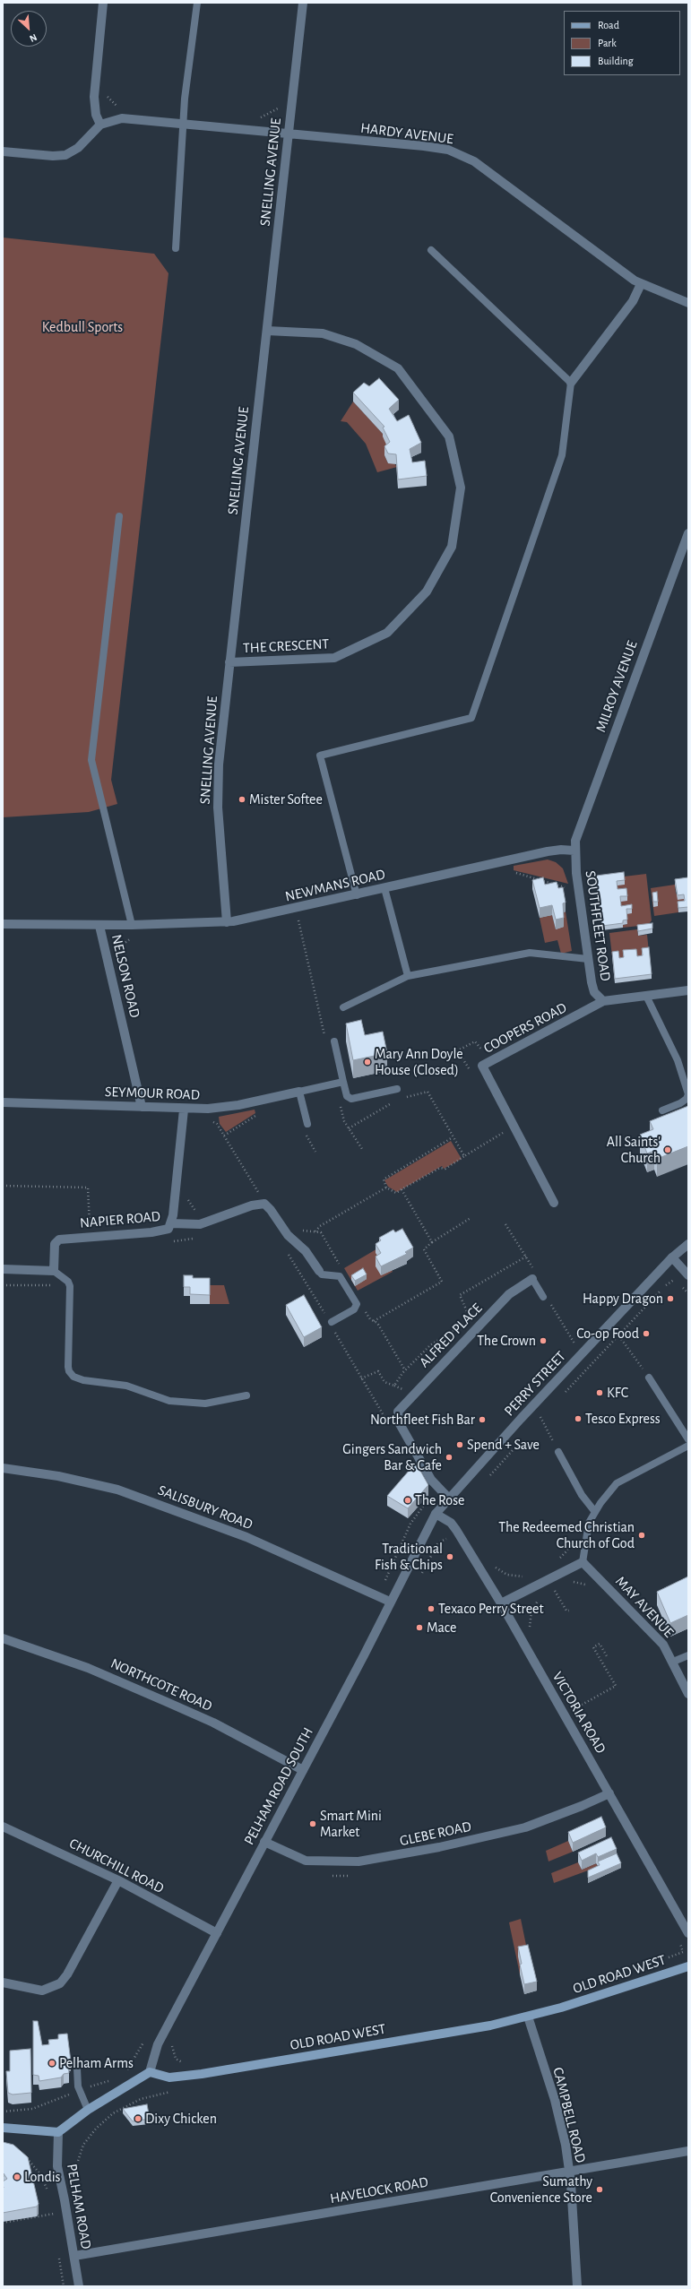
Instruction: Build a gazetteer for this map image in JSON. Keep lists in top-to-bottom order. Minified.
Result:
{"streets":{"main road":["OLD ROAD WEST"],"street":["HARDY AVENUE","SNELLING AVENUE","THE CRESCENT","MILROY AVENUE","NEWMANS ROAD","SOUTHFLEET ROAD","NELSON ROAD","COOPERS ROAD","SEYMOUR ROAD","NAPIER ROAD","ALFRED PLACE","PERRY STREET","SALISBURY ROAD","MAY AVENUE","NORTHCOTE ROAD","VICTORIA ROAD","PELHAM ROAD SOUTH","GLEBE ROAD","CHURCHILL ROAD","CAMPBELL ROAD","HAVELOCK ROAD","PELHAM ROAD"]},"crossings":[["HARDY AVENUE","SNELLING AVENUE"],["SNELLING AVENUE","THE CRESCENT"],["SNELLING AVENUE","NEWMANS ROAD"],["MILROY AVENUE","NEWMANS ROAD"],["MILROY AVENUE","SOUTHFLEET ROAD"],["NEWMANS ROAD","SOUTHFLEET ROAD"],["NEWMANS ROAD","NELSON ROAD"],["SOUTHFLEET ROAD","COOPERS ROAD"],["NELSON ROAD","SEYMOUR ROAD"],["SEYMOUR ROAD","NAPIER ROAD"],["ALFRED PLACE","PERRY STREET"],["PERRY STREET","VICTORIA ROAD"],["PERRY STREET","PELHAM ROAD SOUTH"],["SALISBURY ROAD","PELHAM ROAD SOUTH"],["NORTHCOTE ROAD","PELHAM ROAD SOUTH"],["VICTORIA ROAD","PELHAM ROAD SOUTH"],["VICTORIA ROAD","GLEBE ROAD"],["PELHAM ROAD SOUTH","GLEBE ROAD"],["PELHAM ROAD SOUTH","CHURCHILL ROAD"],["PELHAM ROAD SOUTH","OLD ROAD WEST"],["OLD ROAD WEST","CAMPBELL ROAD"],["CAMPBELL ROAD","HAVELOCK ROAD"],["HAVELOCK ROAD","PELHAM ROAD"]],"parks":["Kedbull Sports"],"places":["Mister Softee","Mary Ann Doyle House (Closed)","All Saints' Church","Happy Dragon","Co-op Food","The Crown","KFC","Tesco Express","Northfleet Fish Bar","Spend + Save","Gingers Sandwich Bar & Cafe","The Rose","The Redeemed Christian Church of God","Traditional Fish & Chips","Texaco Perry Street","Mace","Smart Mini Market","Pelham Arms","Dixy Chicken","Londis","Sumathy Convenience Store"],"legend":["Road","Park","Building"],"north":"bottom right"}
